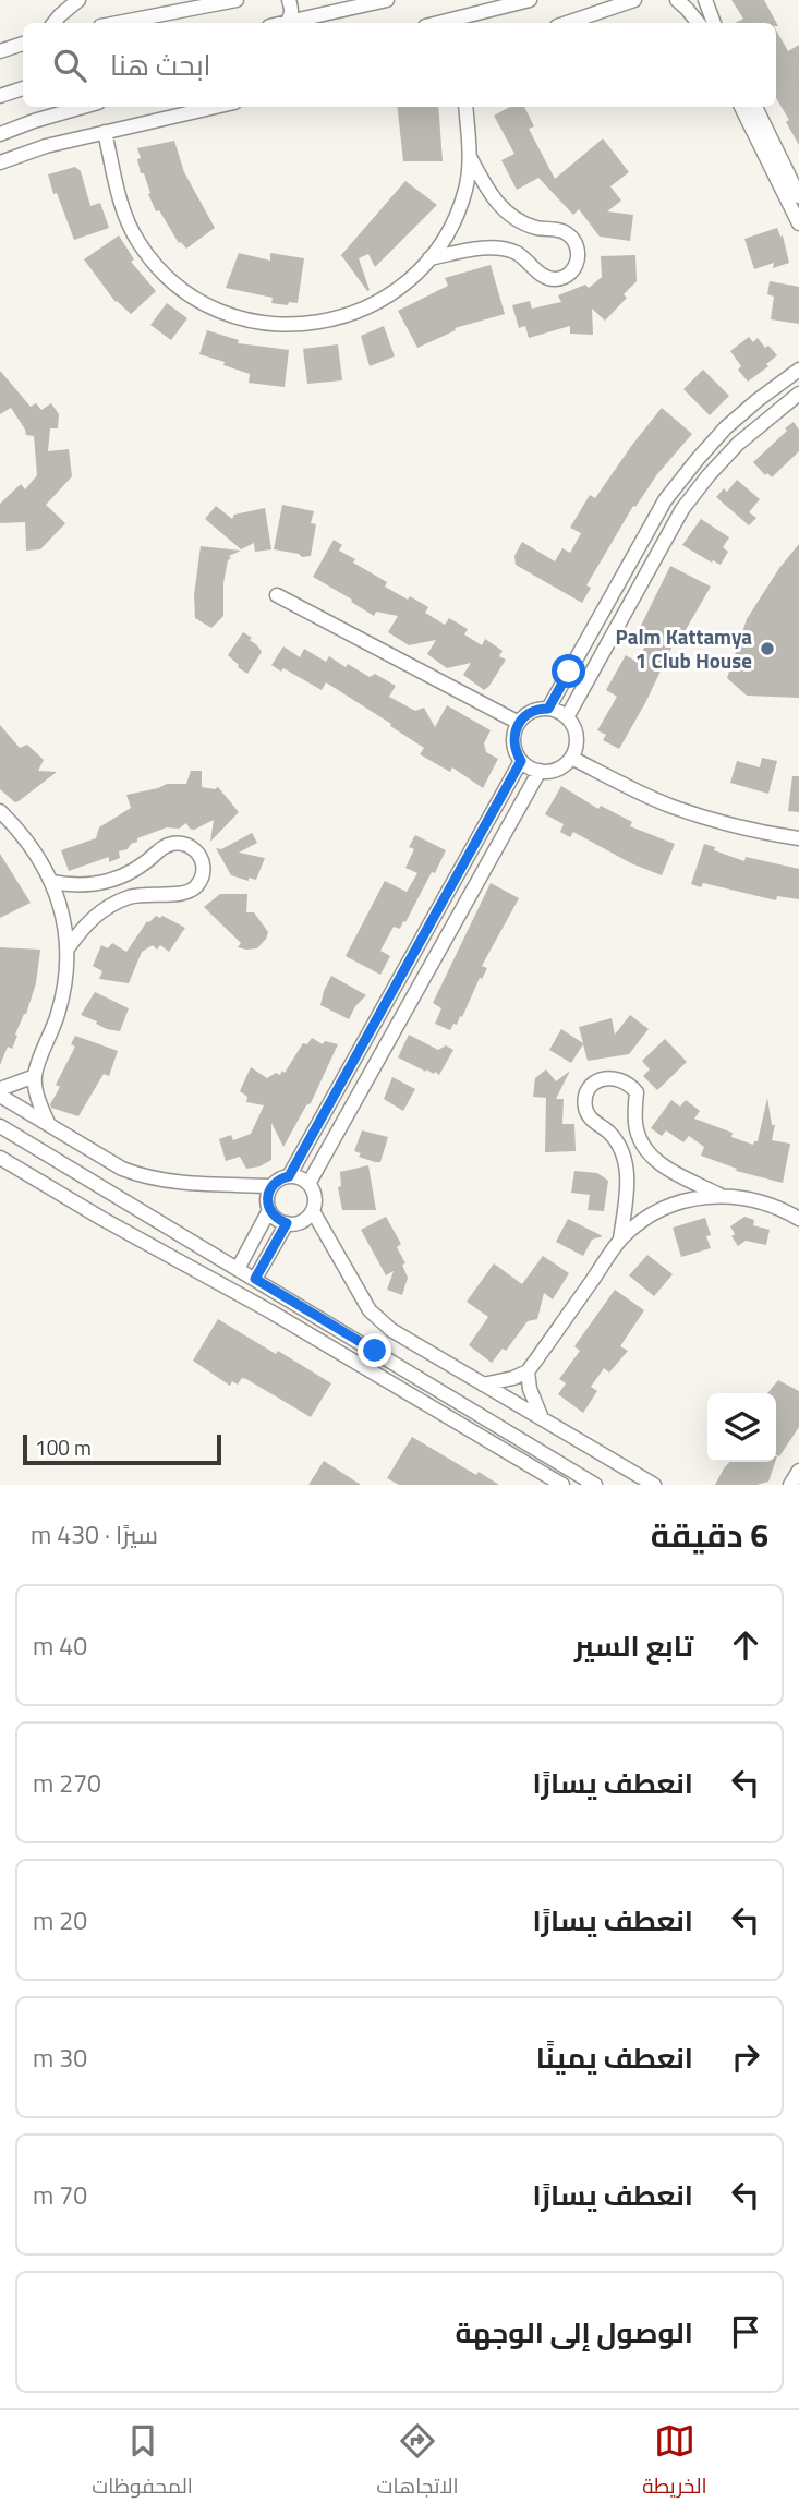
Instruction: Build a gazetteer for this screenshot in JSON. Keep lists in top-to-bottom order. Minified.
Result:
{"places":["Palm Kattamya 1 Club House"],"scale_bar":"100 m","page":{"search":"ابحث هنا","scale":"100 m","heading":["6 دقيقة","سيرًا · 430 m"],"list":[["تابع السير","40 m"],["انعطف يسارًا","270 m"],["انعطف يسارًا","20 m"],["انعطف يمينًا","30 m"],["انعطف يسارًا","70 m"],"الوصول إلى الوجهة"],"nav":["الخريطة","الاتجاهات","المحفوظات"]}}
